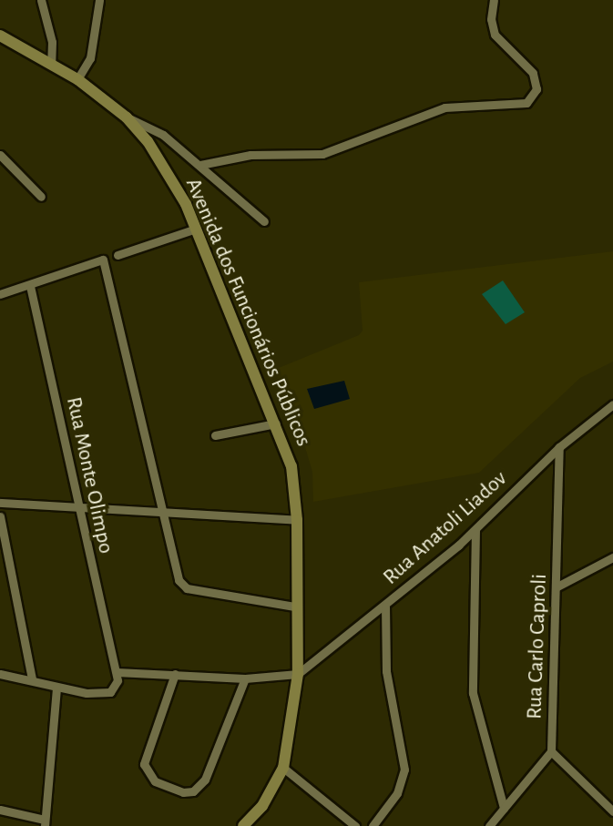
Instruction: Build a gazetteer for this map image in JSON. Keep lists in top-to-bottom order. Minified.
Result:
{"streets":{"street":["Avenida dos Funcionários Públicos","Rua Monte Olimpo","Rua Anatoli Liadov","Rua Carlo Caproli"]},"crossings":[["Avenida dos Funcionários Públicos","Rua Anatoli Liadov"],["Rua Anatoli Liadov","Rua Carlo Caproli"]]}
